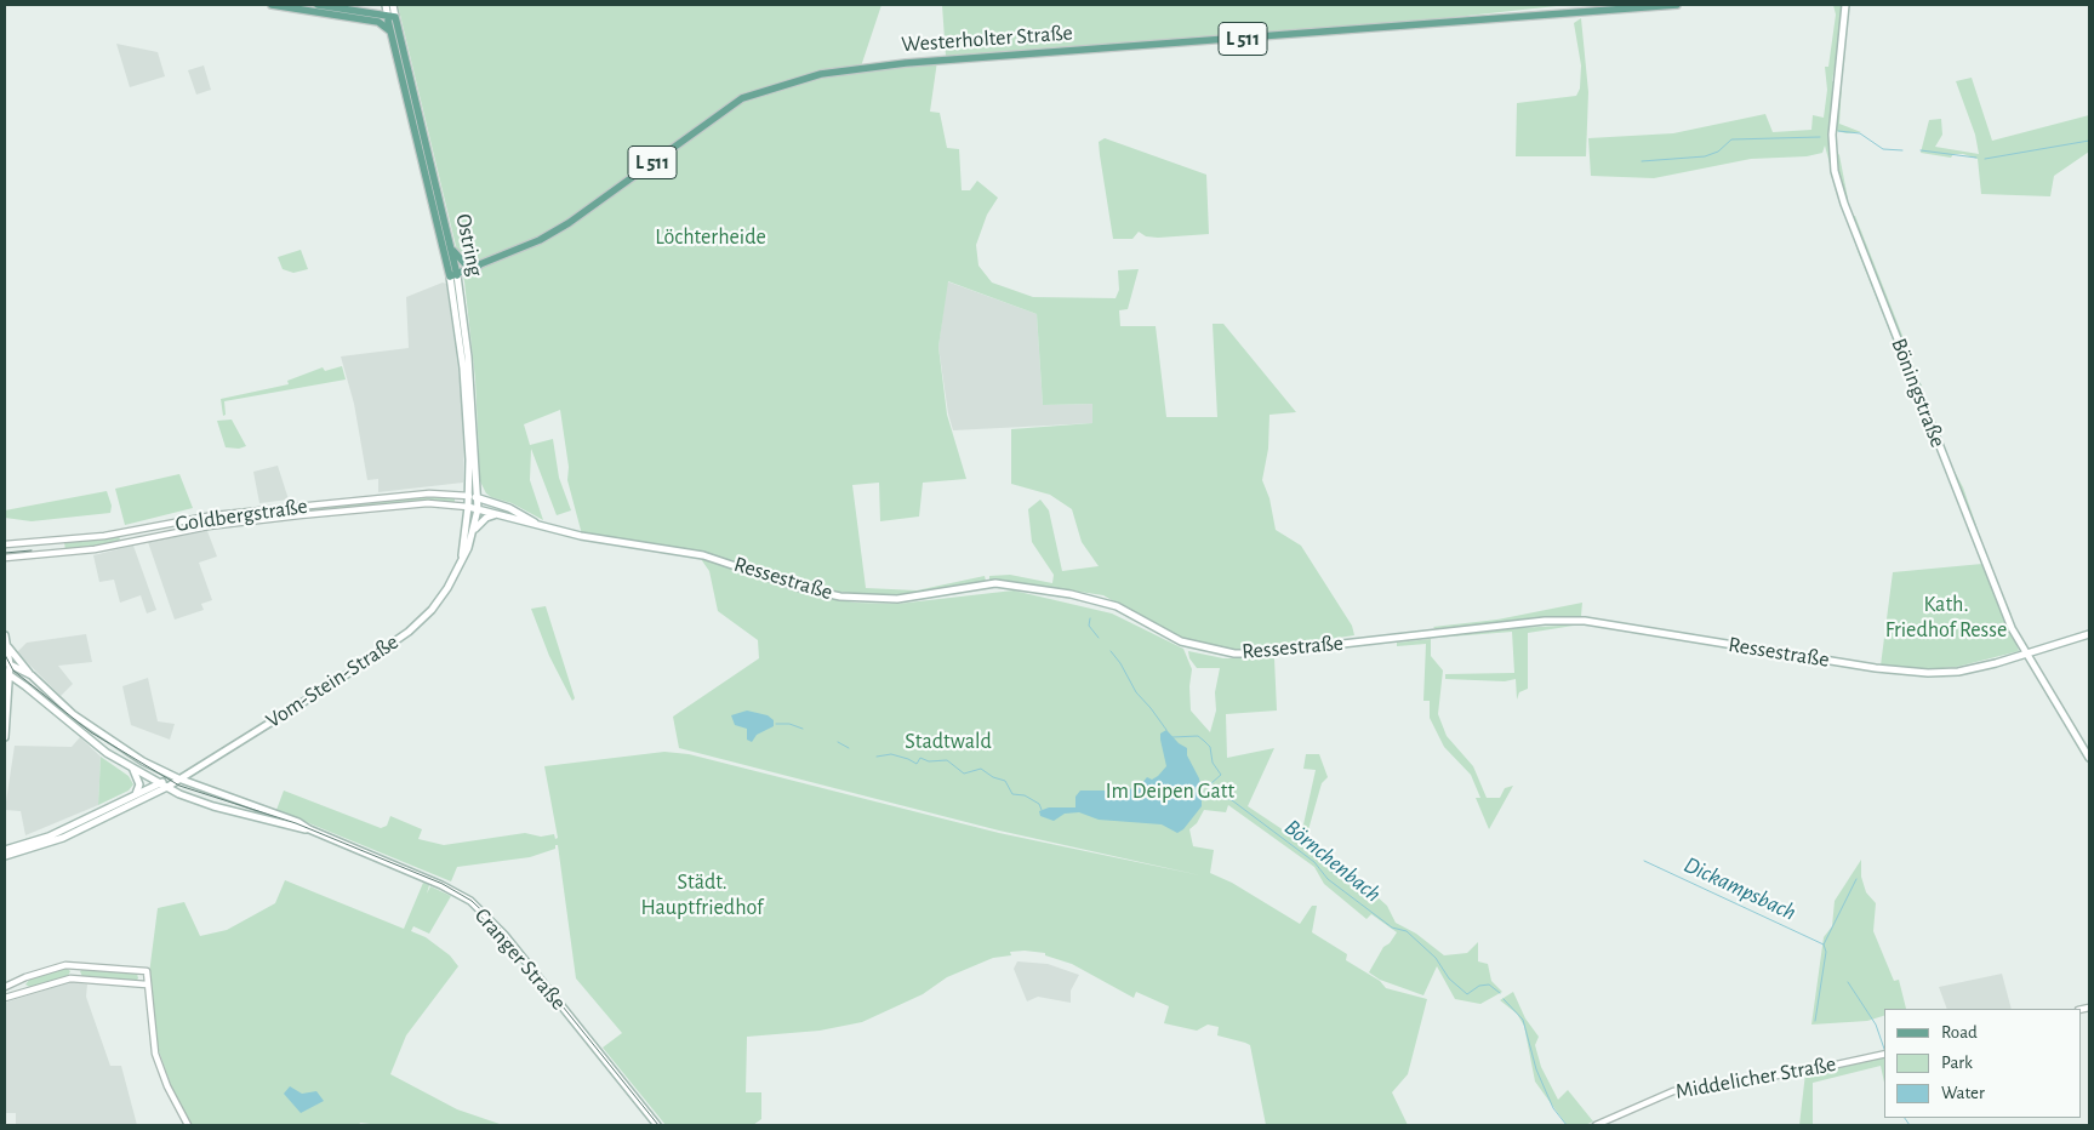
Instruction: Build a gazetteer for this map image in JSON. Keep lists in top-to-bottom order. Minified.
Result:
{"streets":{"main road":["Westerholter Straße","L 511","Ostring","Böningstraße","Goldbergstraße","Ressestraße","Vom-Stein-Straße","Cranger Straße"],"street":["Middelicher Straße"]},"crossings":[["Westerholter Straße","Ostring"],["Ostring","Goldbergstraße"],["Ostring","Ressestraße"],["Ostring","Vom-Stein-Straße"],["Böningstraße","Ressestraße"],["Goldbergstraße","Ressestraße"],["Goldbergstraße","Vom-Stein-Straße"],["Ressestraße","Vom-Stein-Straße"],["Vom-Stein-Straße","Cranger Straße"]],"water":["Börnchenbach","Dickampsbach"],"parks":["Löchterheide","Kath. Friedhof Resse","Stadtwald","Im Deipen Gatt","Städt. Hauptfriedhof"],"legend":["Road","Park","Water"]}
